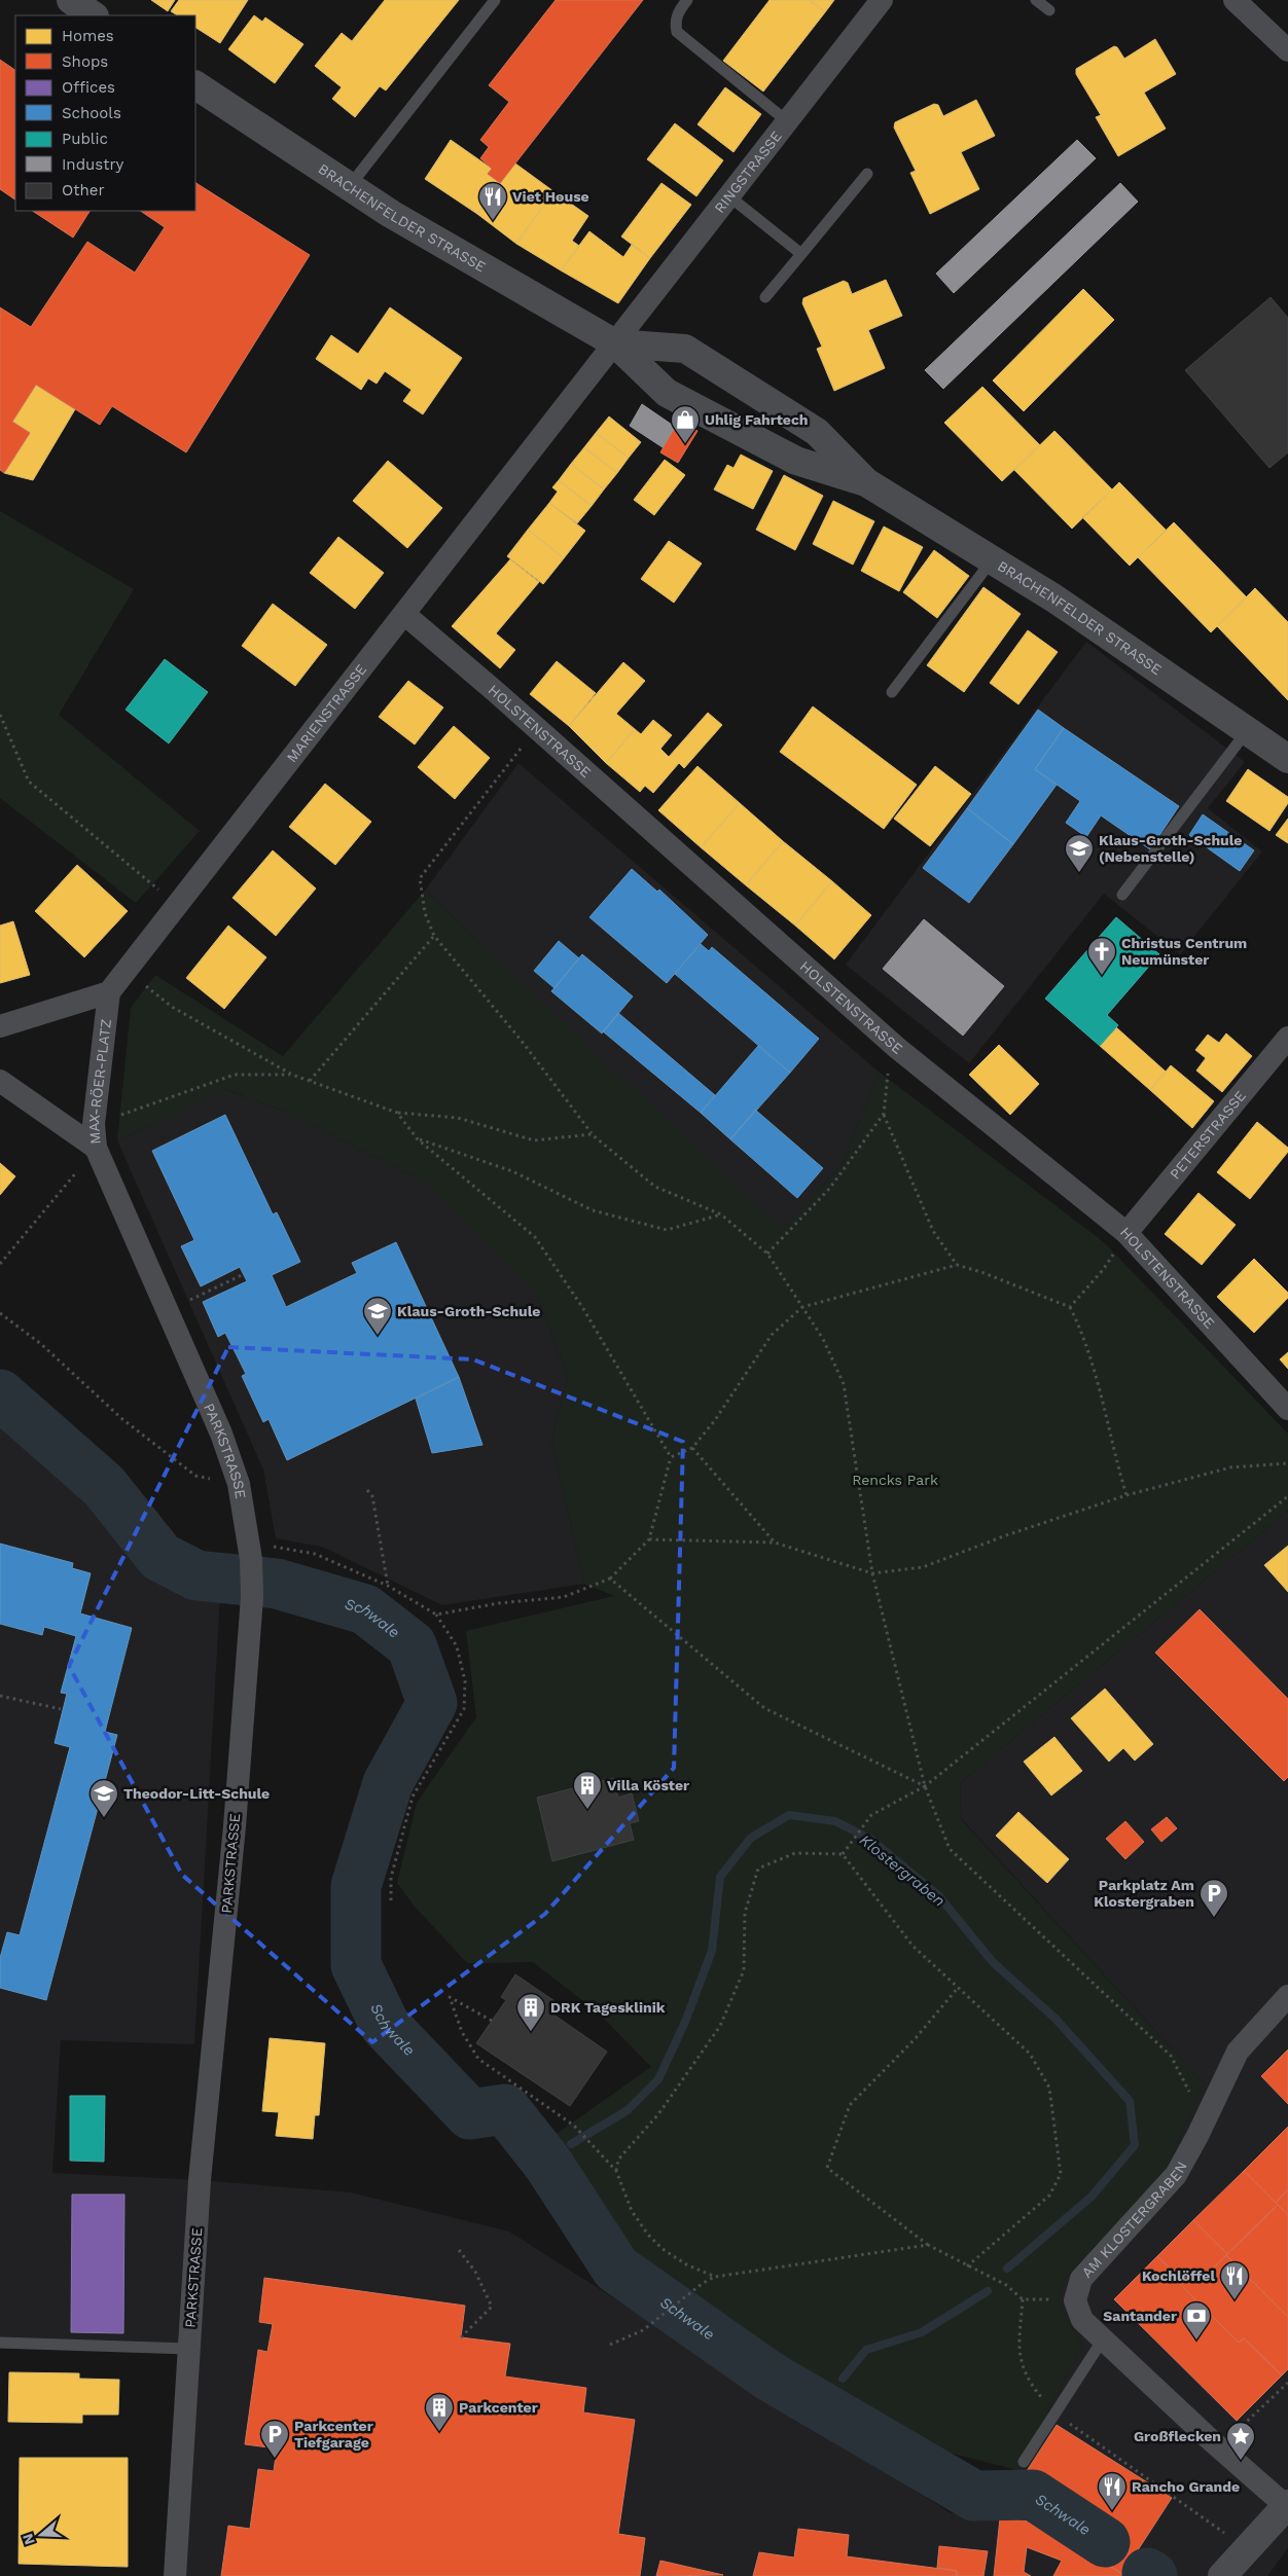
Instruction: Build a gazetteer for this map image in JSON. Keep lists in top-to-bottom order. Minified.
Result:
{"streets":{"street":["RINGSTRASSE","BRACHENFELDER STRASSE","MARIENSTRASSE","HOLSTENSTRASSE","MAX-RÖER-PLATZ","PETERSTRASSE","PARKSTRASSE","AM KLOSTERGRABEN"]},"crossings":[["RINGSTRASSE","BRACHENFELDER STRASSE"],["RINGSTRASSE","MARIENSTRASSE"],["BRACHENFELDER STRASSE","MARIENSTRASSE"],["MARIENSTRASSE","HOLSTENSTRASSE"],["MARIENSTRASSE","MAX-RÖER-PLATZ"],["HOLSTENSTRASSE","PETERSTRASSE"],["MAX-RÖER-PLATZ","PARKSTRASSE"]],"water":["Schwale","Klostergraben"],"parks":["Rencks Park"],"places":{"restaurant":["Viet House","Kochlöffel","Rancho Grande"],"shop":["Uhlig Fahrtech"],"school or university":["Klaus-Groth-Schule (Nebenstelle)","Klaus-Groth-Schule","Theodor-Litt-Schule"],"church":["Christus Centrum Neumünster"],"building":["Villa Köster","DRK Tagesklinik","Parkcenter"],"parking":["Parkplatz Am Klostergraben","Parkcenter Tiefgarage"],"bank":["Santander"],"place":["Großflecken"]},"legend":["Homes","Shops","Offices","Schools","Public","Industry","Other"],"north":"left"}
